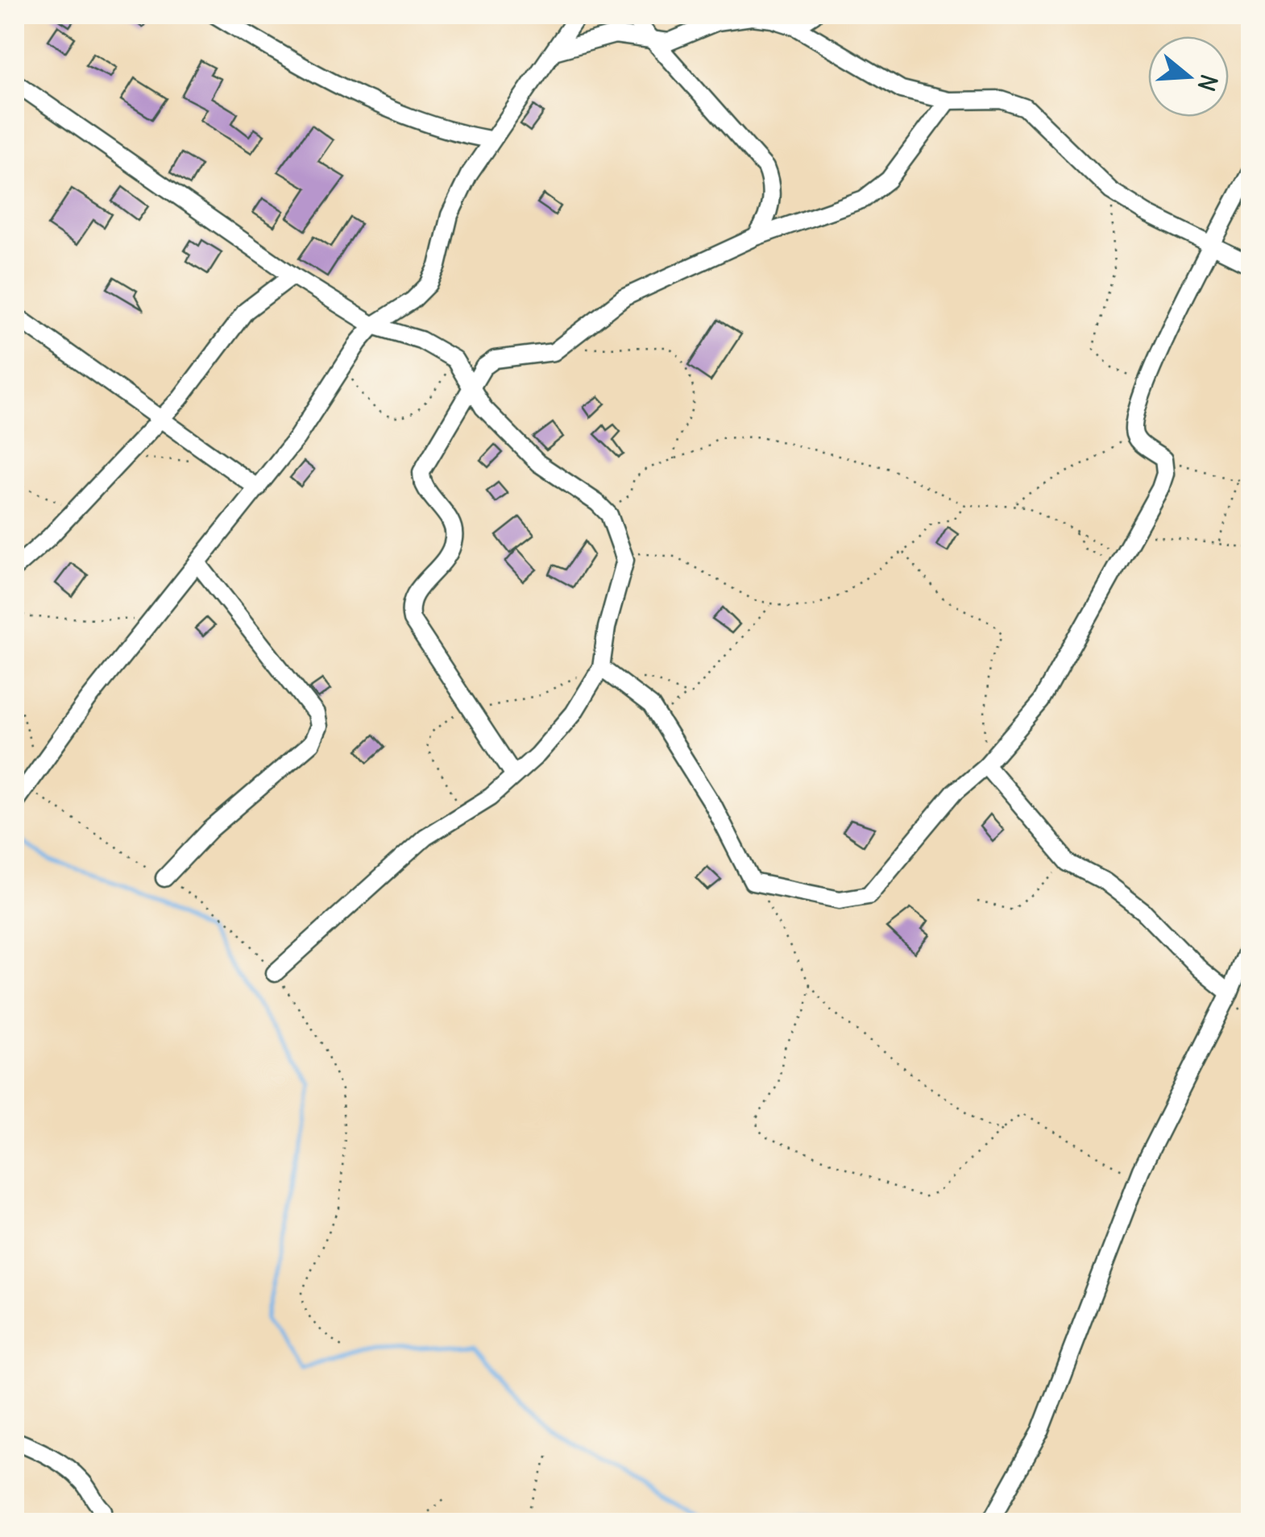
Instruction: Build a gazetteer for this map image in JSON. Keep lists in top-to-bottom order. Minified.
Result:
{"north":"right"}
